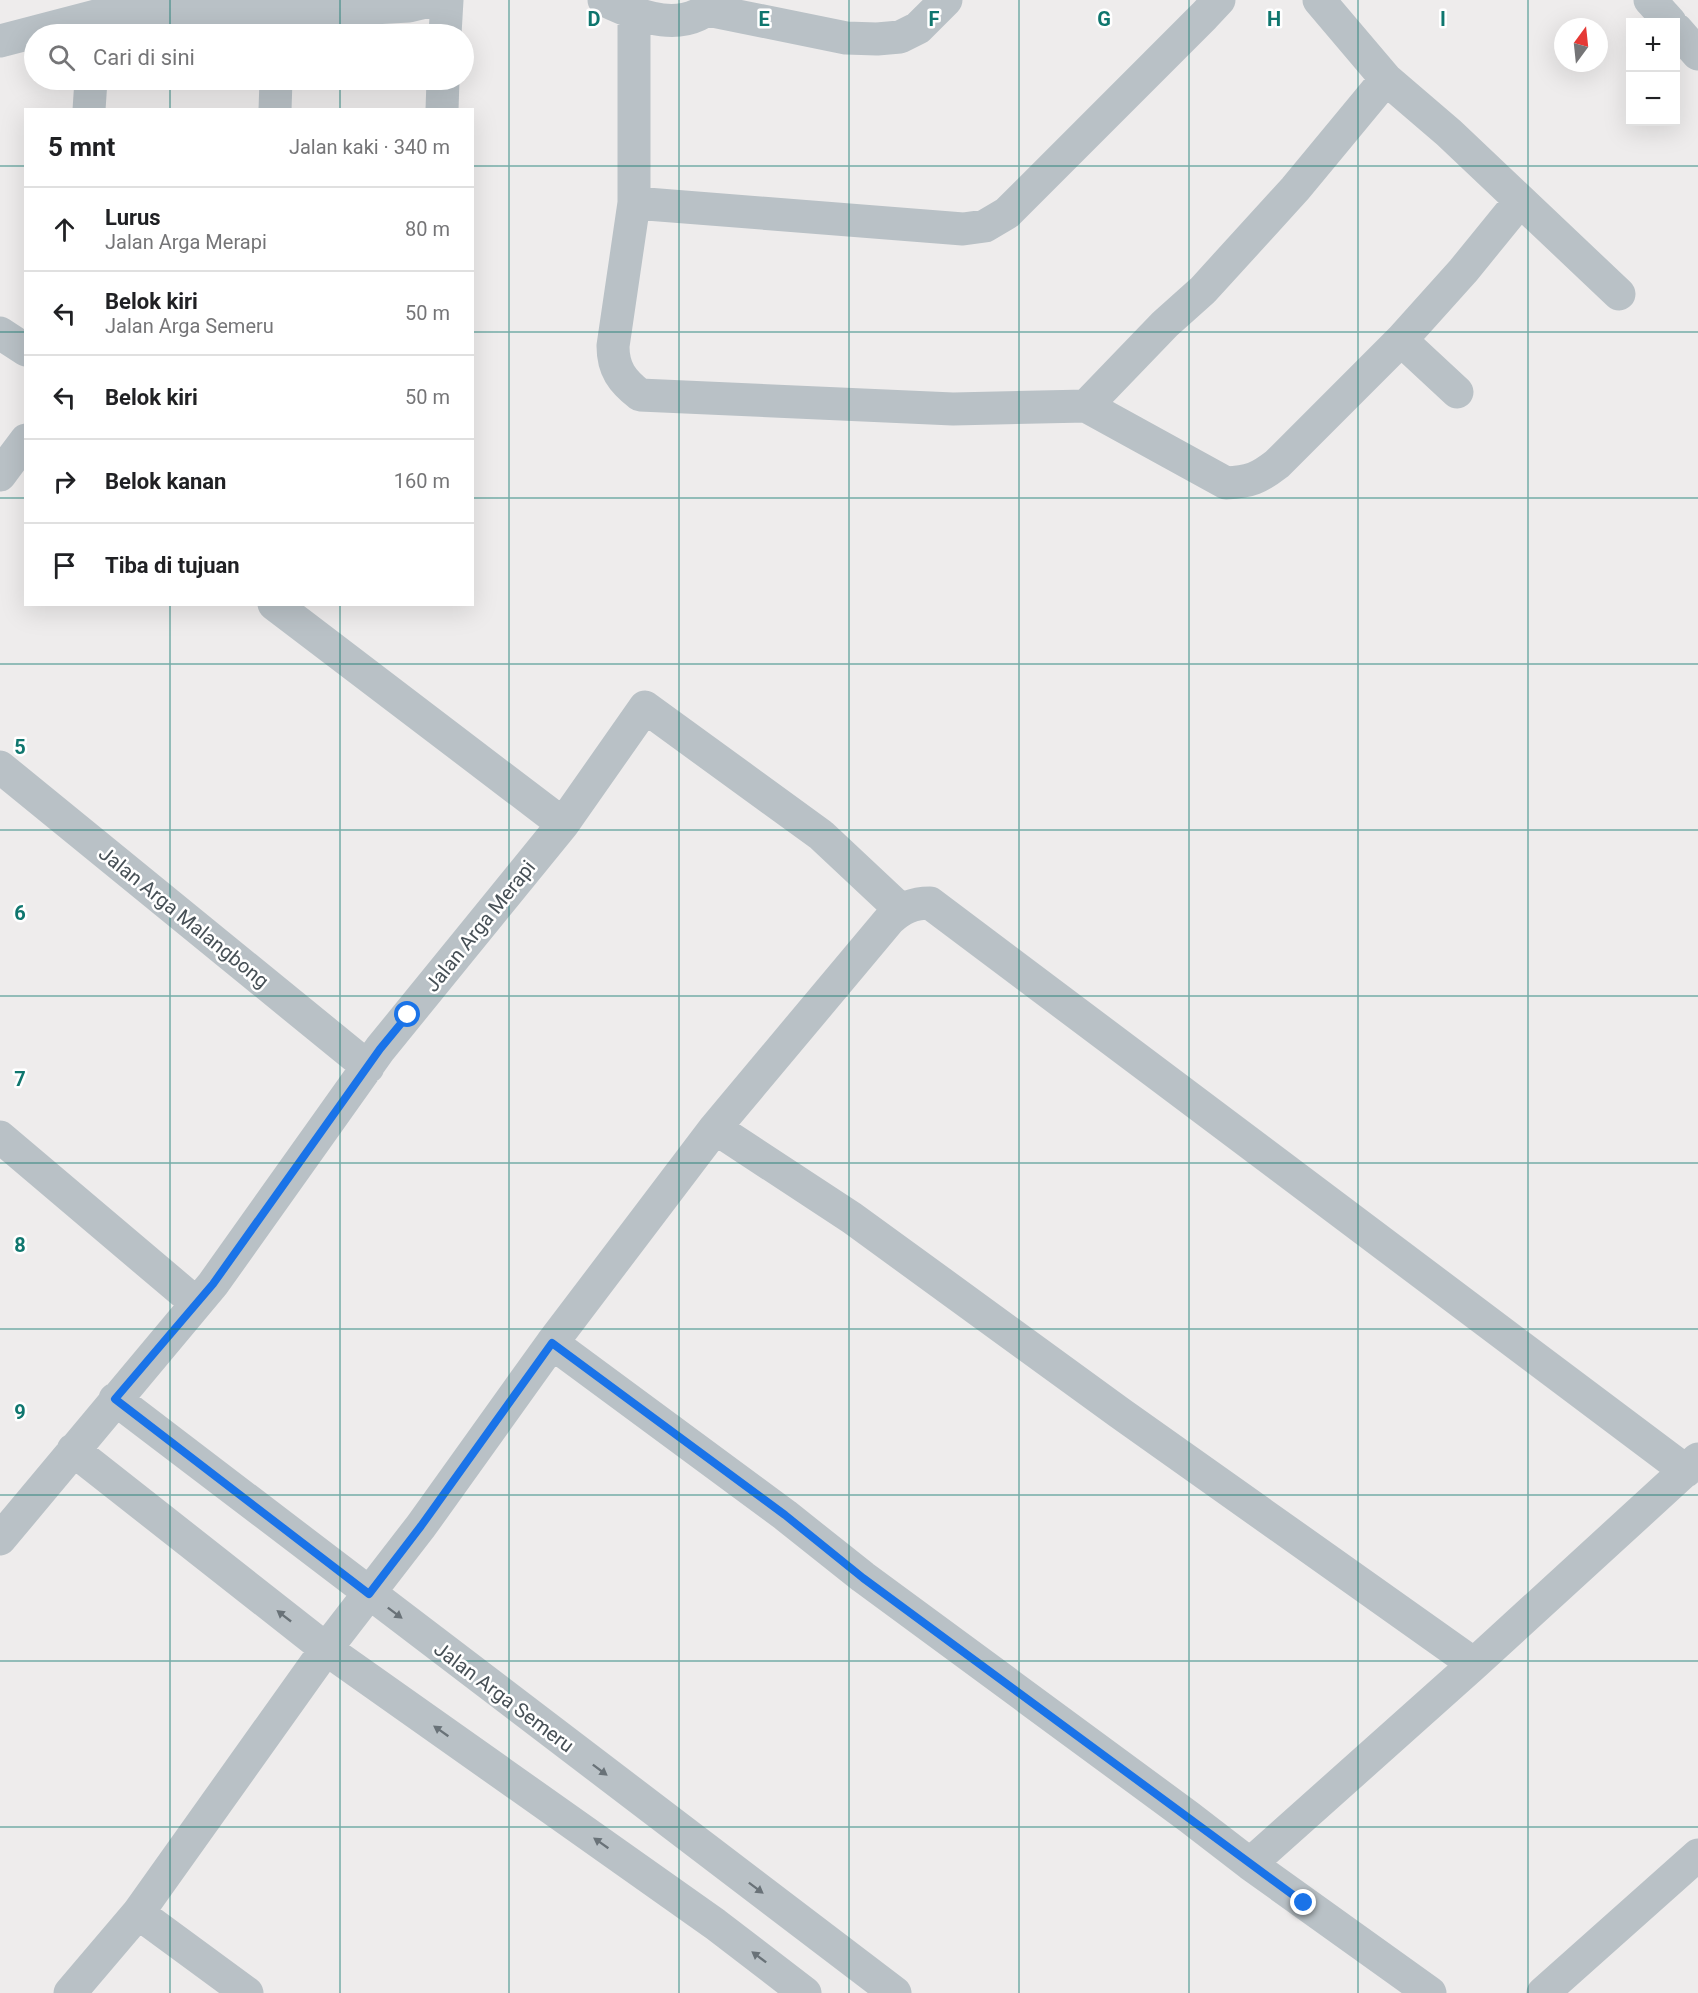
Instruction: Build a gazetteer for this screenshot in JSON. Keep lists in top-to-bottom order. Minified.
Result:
{"streets":{"street":["Jalan Arga Malangbong","Jalan Arga Merapi","Jalan Arga Semeru"]},"crossings":[["Jalan Arga Malangbong","Jalan Arga Merapi"],["Jalan Arga Merapi","Jalan Arga Semeru"]],"north":"top","page":{"map_buttons":["+","−"],"search":"Cari di sini","heading":["5 mnt","Jalan kaki · 340 m"],"list":[["Lurus","Jalan Arga Merapi","80 m"],["Belok kiri","Jalan Arga Semeru","50 m"],["Belok kiri","50 m"],["Belok kanan","160 m"],"Tiba di tujuan"]},"grid":{"columns":["D","E","F","G","H","I"],"rows":["5","6","7","8","9"]}}
